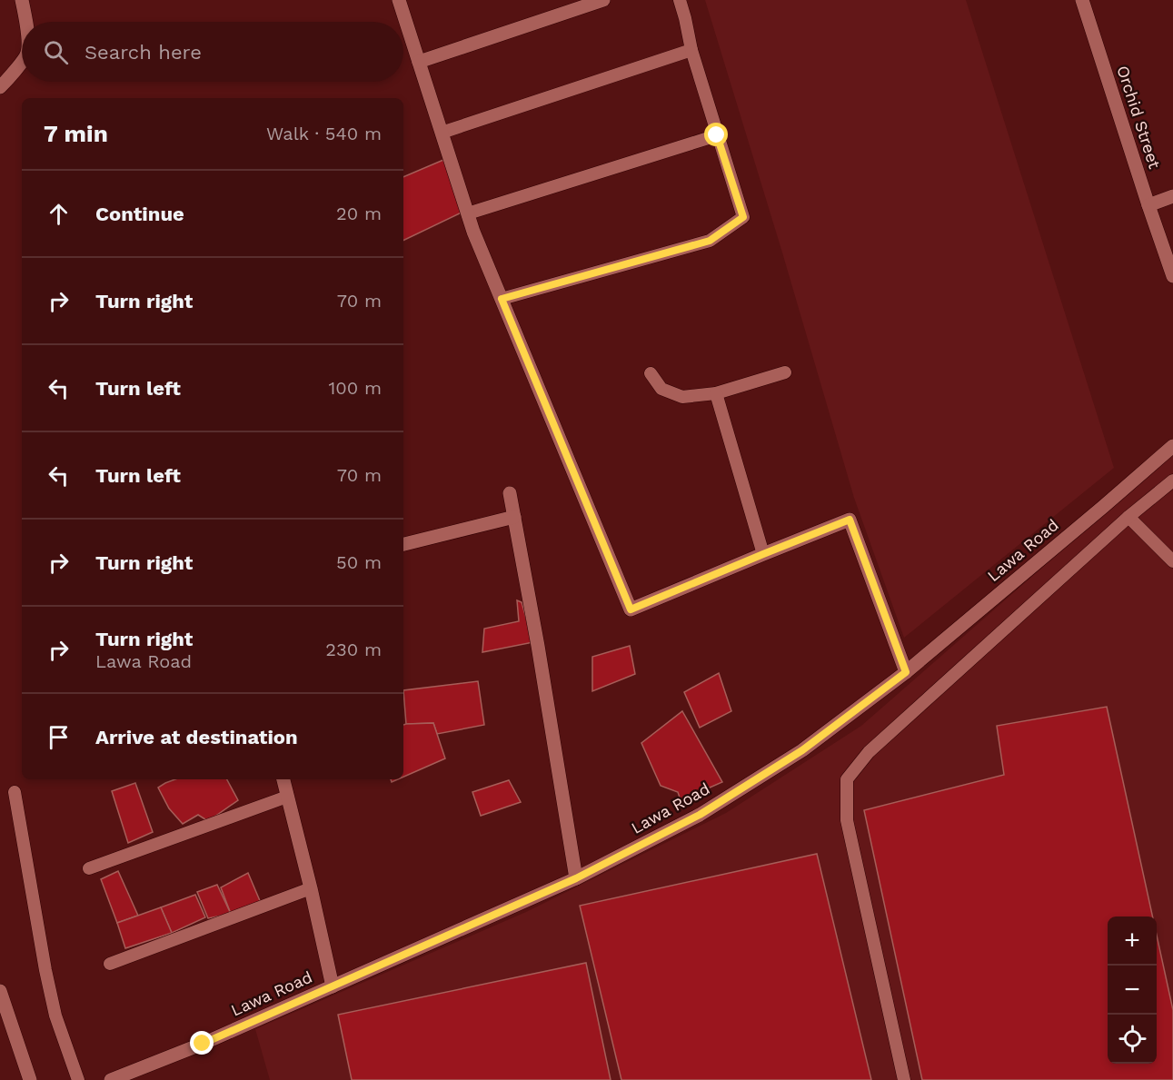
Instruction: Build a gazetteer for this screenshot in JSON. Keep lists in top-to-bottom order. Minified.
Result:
{"streets":{"street":["Orchid Street","Lawa Road"]},"page":{"search":"Search here","heading":["7 min","Walk · 540 m"],"list":[["Continue","20 m"],["Turn right","70 m"],["Turn left","100 m"],["Turn left","70 m"],["Turn right","50 m"],["Turn right","Lawa Road","230 m"],"Arrive at destination"],"map_buttons":["+","−"]}}
